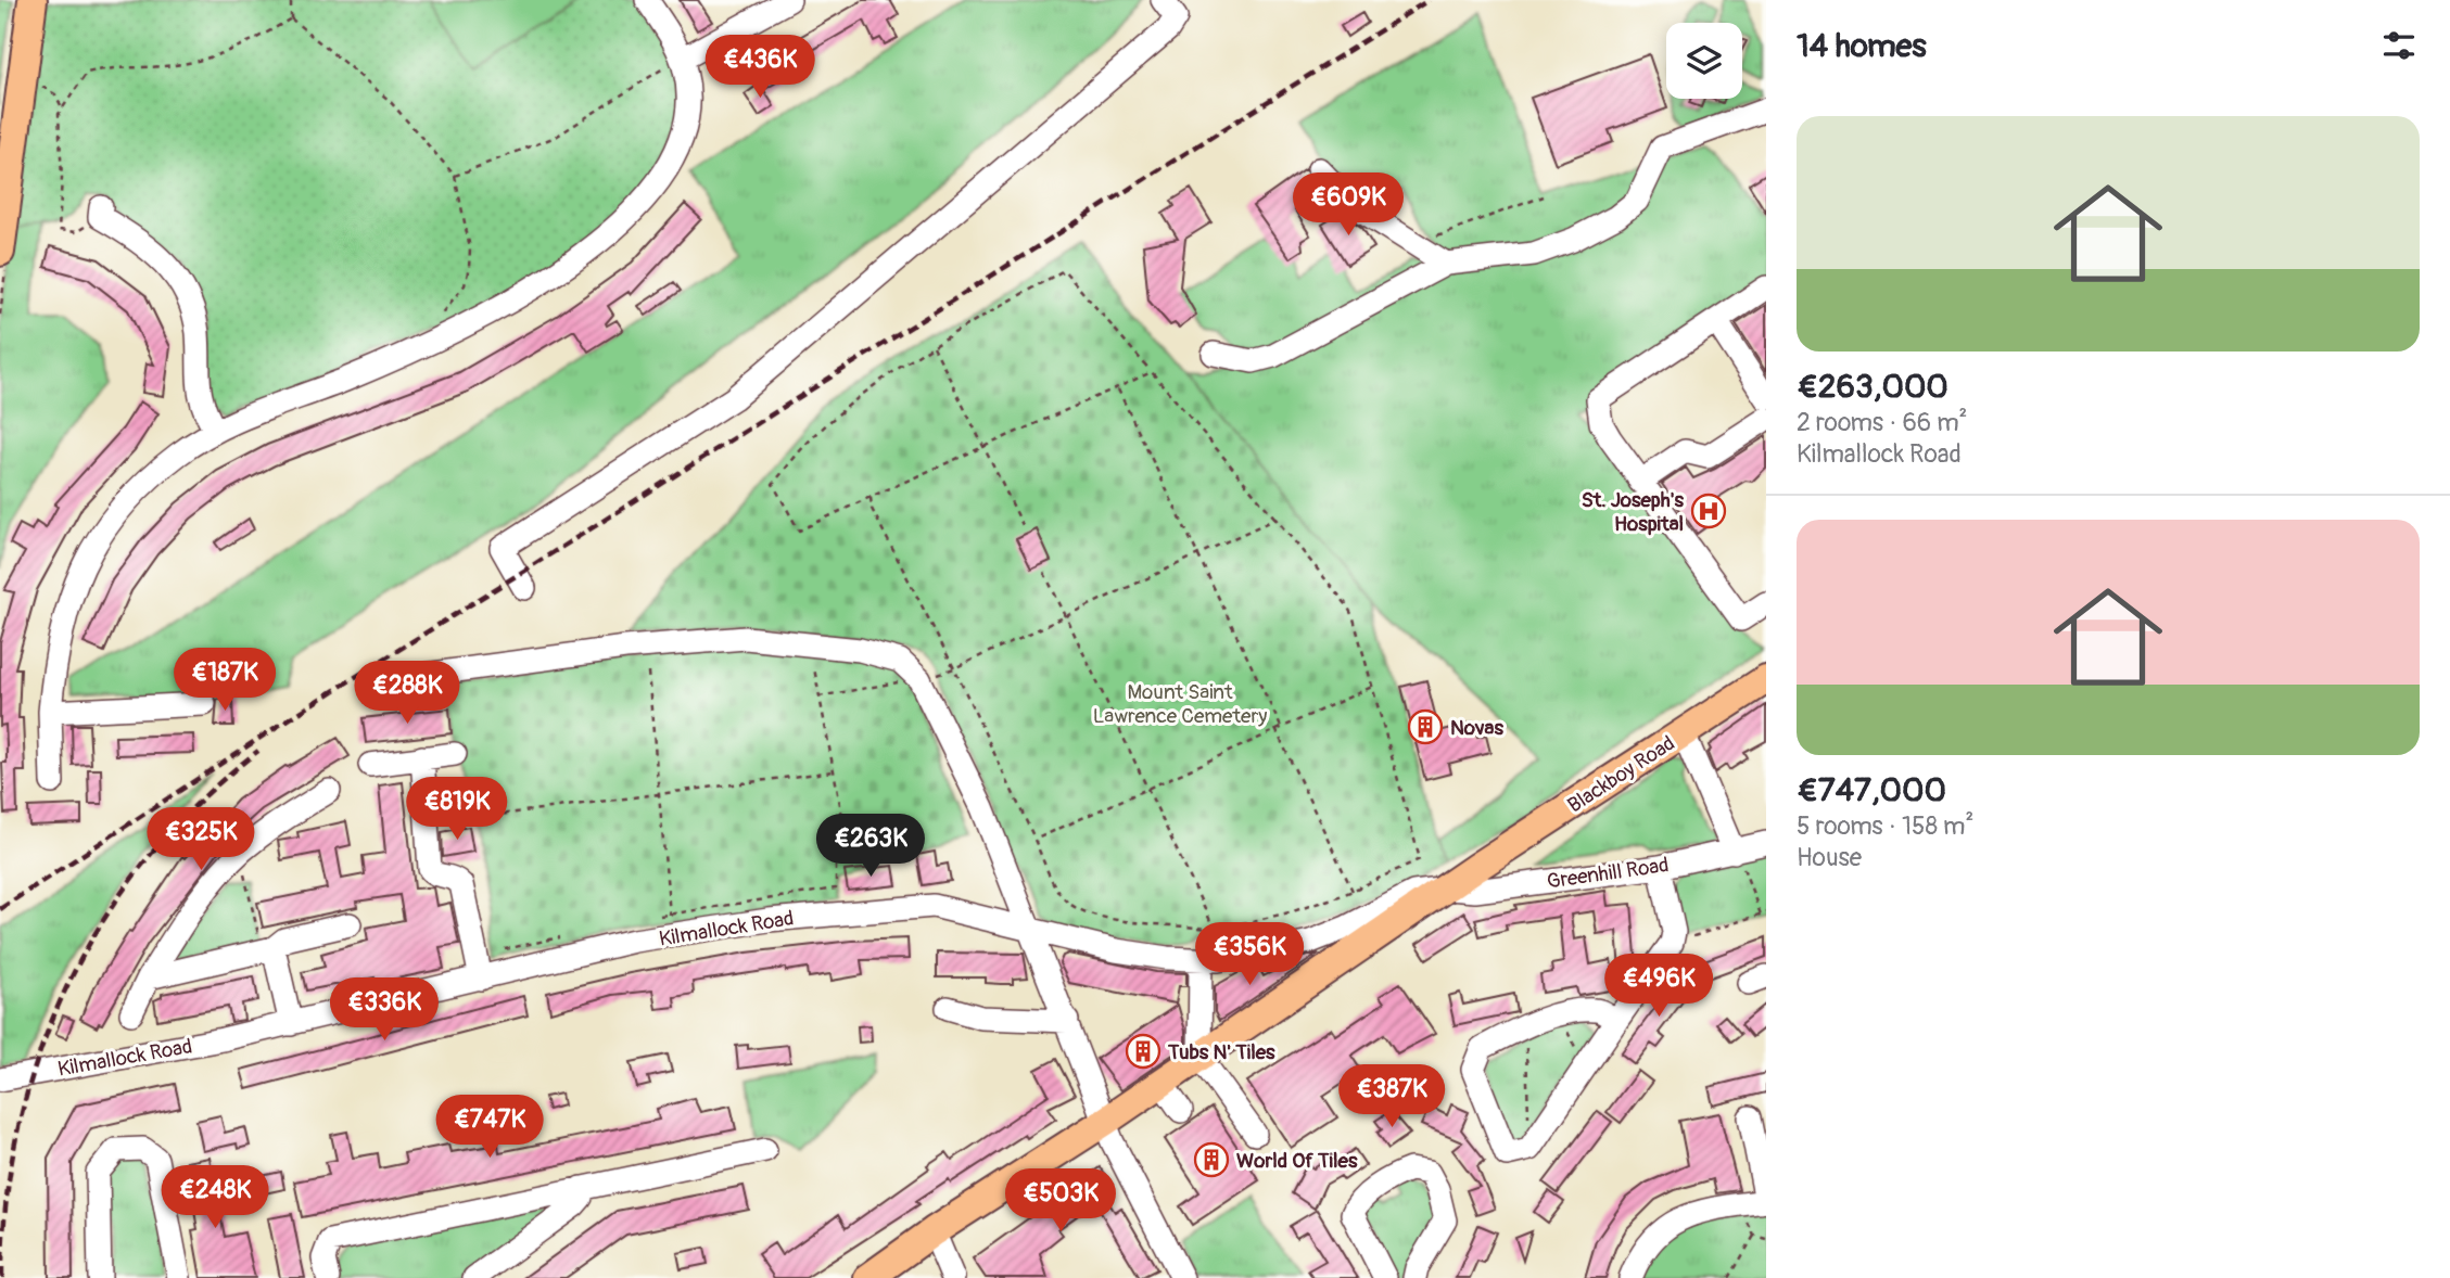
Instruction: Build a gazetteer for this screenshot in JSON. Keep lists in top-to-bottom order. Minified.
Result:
{"streets":{"main road":["Blackboy Road"],"street":["Greenhill Road","Kilmallock Road"]},"crossings":[["Blackboy Road","Greenhill Road"],["Blackboy Road","Kilmallock Road"],["Greenhill Road","Kilmallock Road"]],"parks":["Mount Saint Lawrence Cemetery"],"places":{"hospital":["St. Joseph's Hospital"],"building":["Novas","Tubs N' Tiles","World Of Tiles"]},"page":{"heading":"14 homes","price":["€436K","€609K","€187K","€288K","€819K","€325K","€263K","€356K","€496K","€336K","€387K","€747K","€248K","€503K"],"list":[{"name":"€263,000","note":"2 rooms · 66 m² · Kilmallock Road"},{"name":"€747,000","note":"5 rooms · 158 m² · House"}]}}
